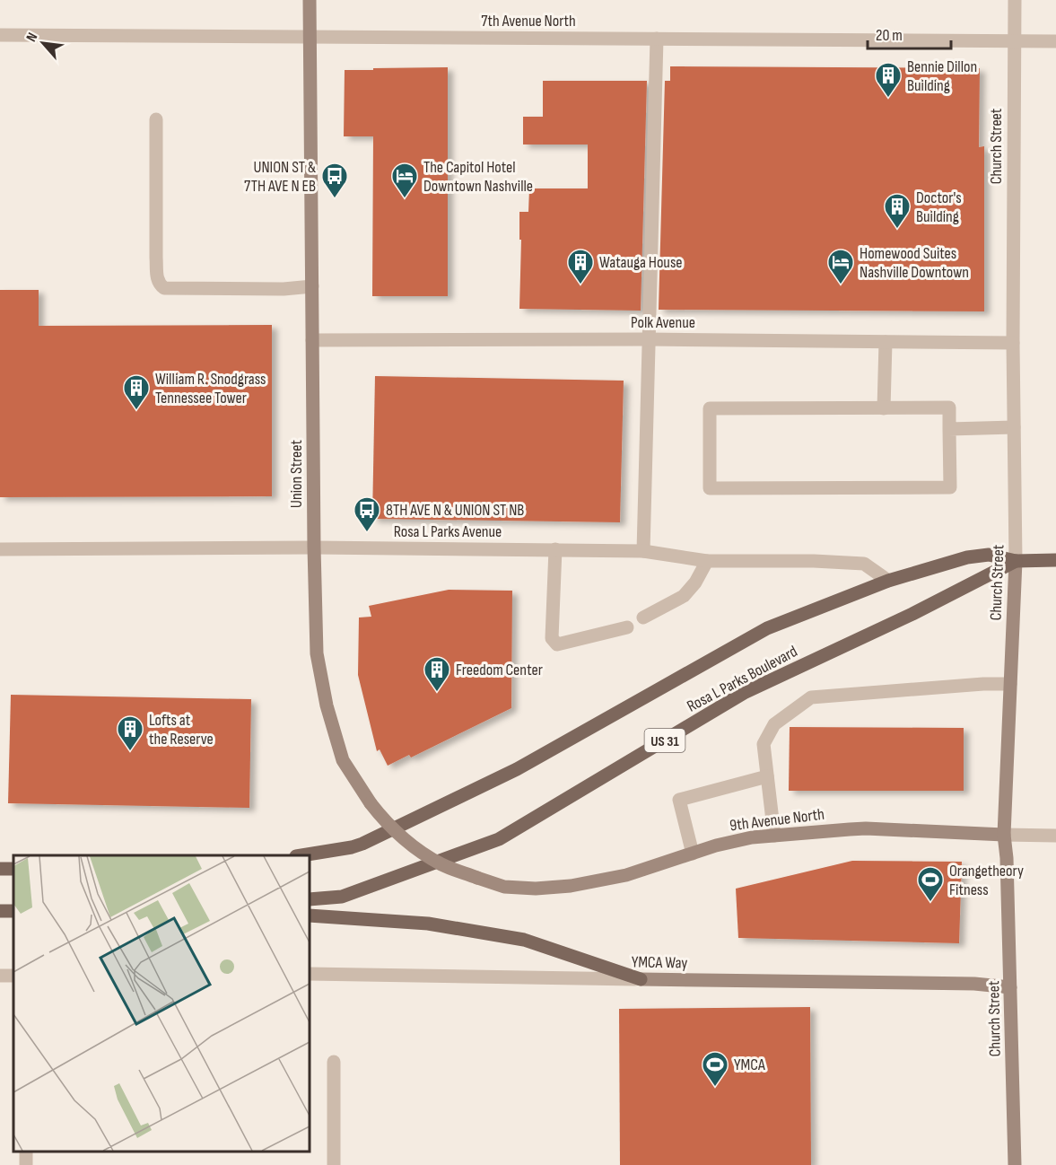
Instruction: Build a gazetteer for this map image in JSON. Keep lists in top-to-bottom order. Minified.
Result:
{"streets":{"main road":["Church Street","Union Street","Rosa L Parks Boulevard","US 31","9th Avenue North","YMCA Way"],"street":["7th Avenue North","Polk Avenue","Rosa L Parks Avenue"]},"crossings":[["7th Avenue North","Church Street"],["7th Avenue North","Union Street"],["Church Street","Polk Avenue"],["Church Street","Rosa L Parks Boulevard"],["Church Street","9th Avenue North"],["Church Street","YMCA Way"],["Polk Avenue","Union Street"],["Union Street","Rosa L Parks Avenue"],["Union Street","9th Avenue North"],["Rosa L Parks Avenue","Rosa L Parks Boulevard"]],"places":{"building":["Bennie Dillon Building","Doctor's Building","Watauga House","William R. Snodgrass Tennessee Tower","Freedom Center","Lofts at the Reserve"],"bus stop":["UNION ST & 7TH AVE N EB","8TH AVE N & UNION ST NB"],"hotel":["The Capitol Hotel Downtown Nashville","Homewood Suites Nashville Downtown"],"sports":["Orangetheory Fitness","YMCA"]},"scale_bar":"20 m","north":"top left"}
